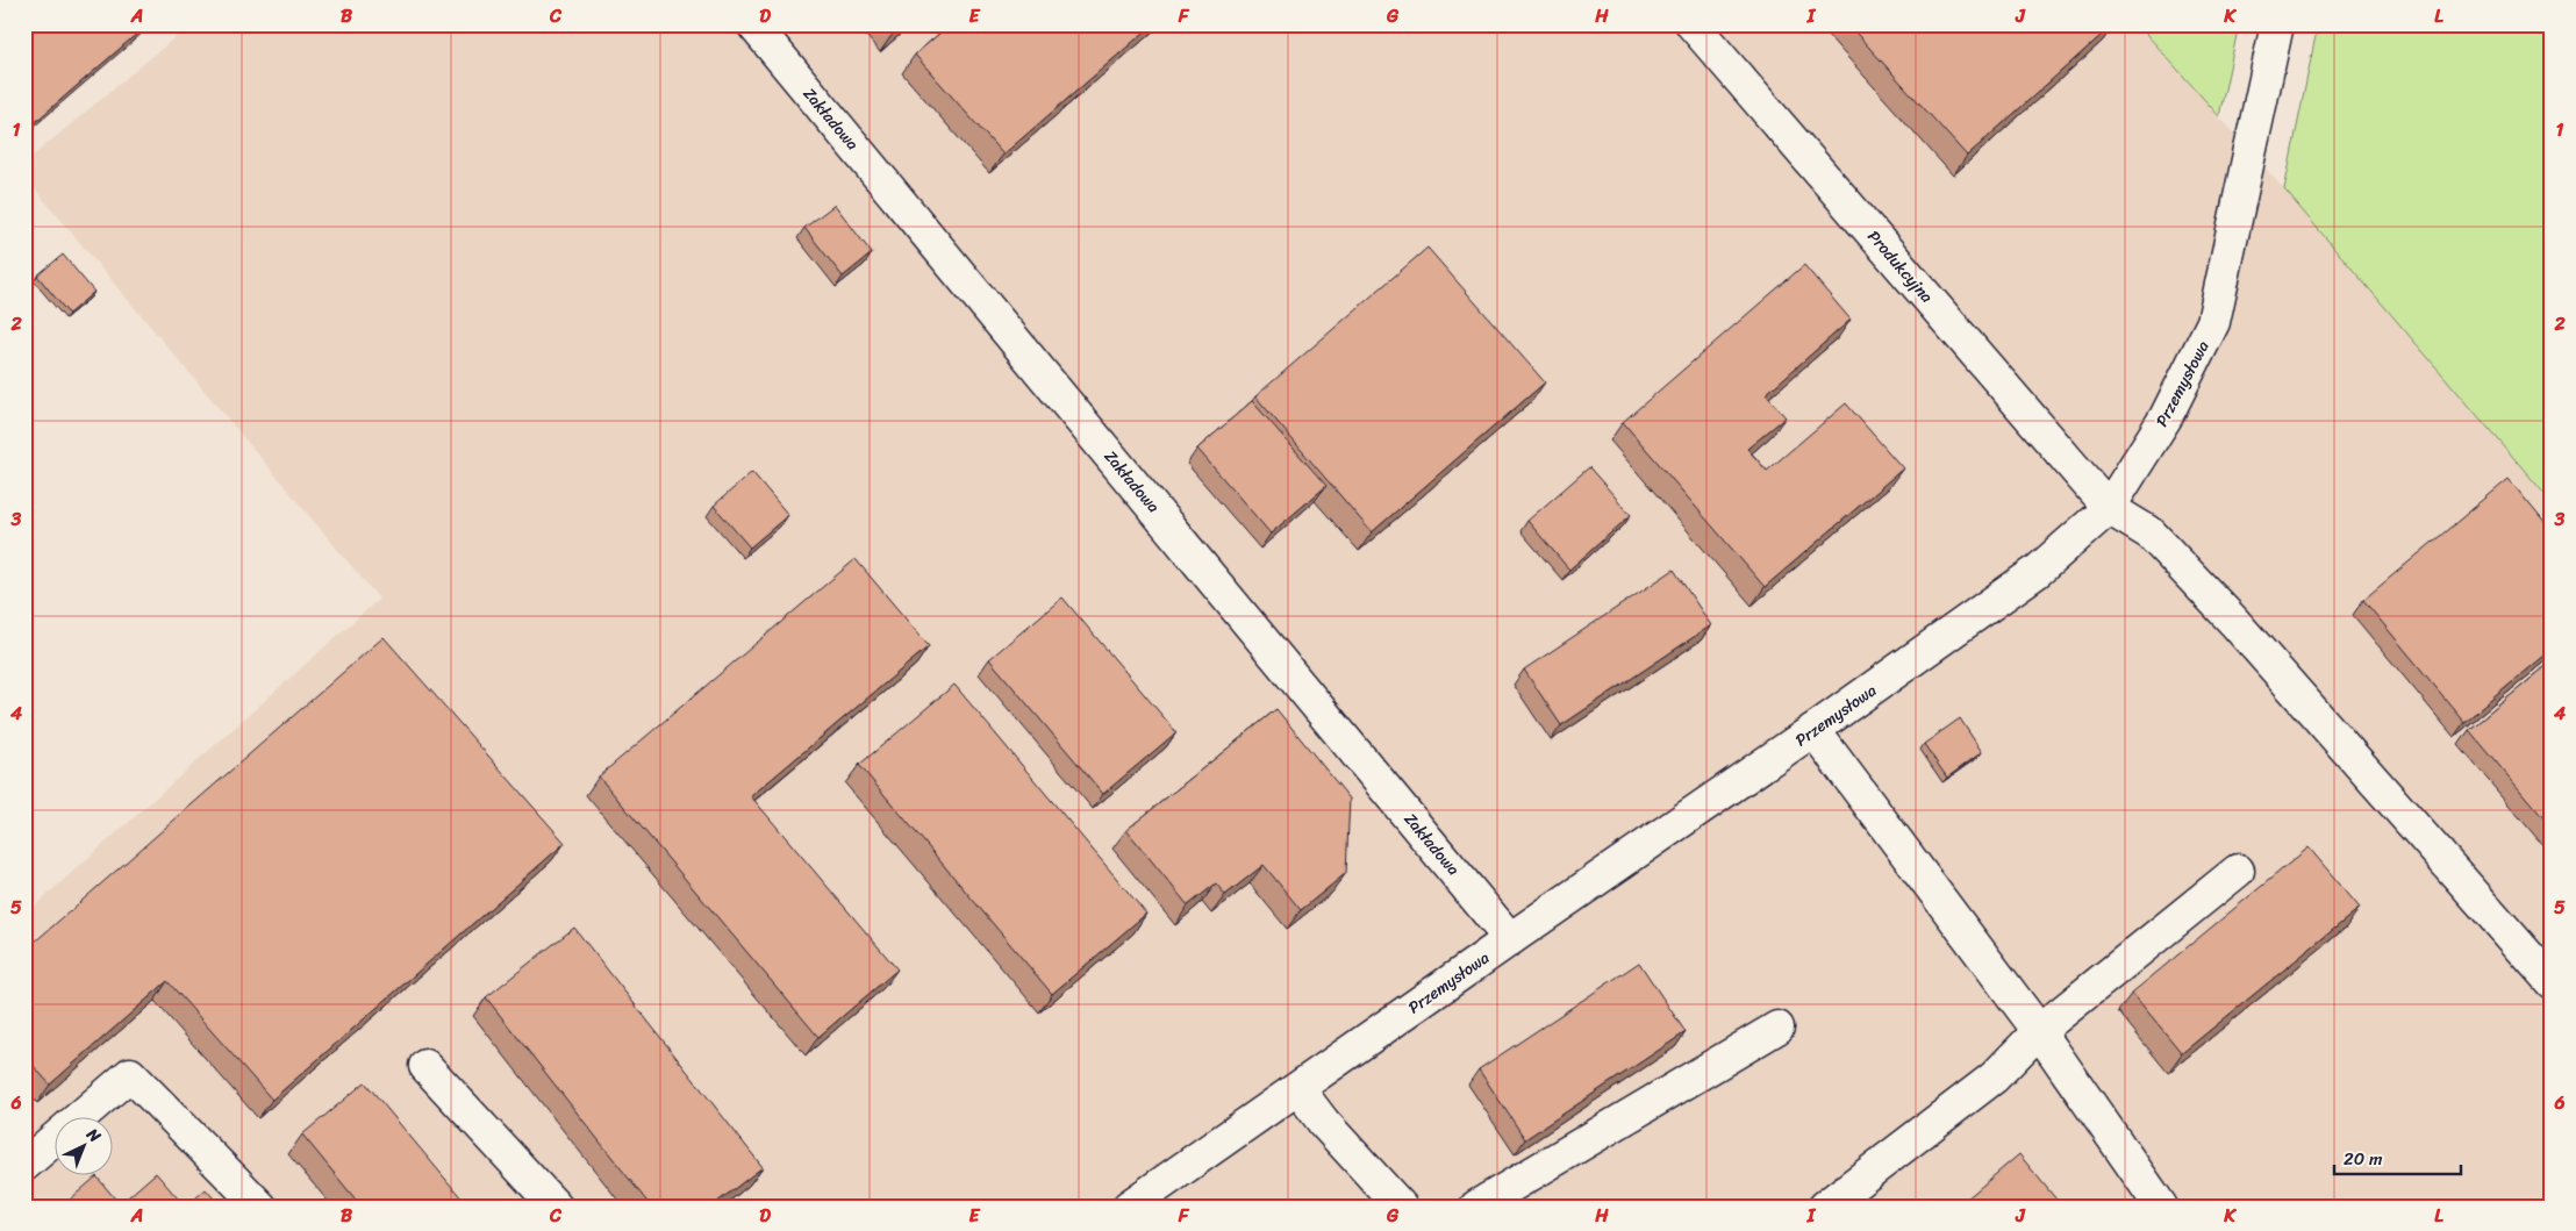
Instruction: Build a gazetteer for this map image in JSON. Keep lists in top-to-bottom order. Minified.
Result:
{"streets":{"street":["Zakładowa","Produkcyjna","Przemysłowa"]},"crossings":[["Zakładowa","Przemysłowa"],["Produkcyjna","Przemysłowa"]],"scale_bar":"20 m","north":"top right","grid":{"columns":["A","B","C","D","E","F","G","H","I","J","K","L"],"rows":["1","2","3","4","5","6"]}}
